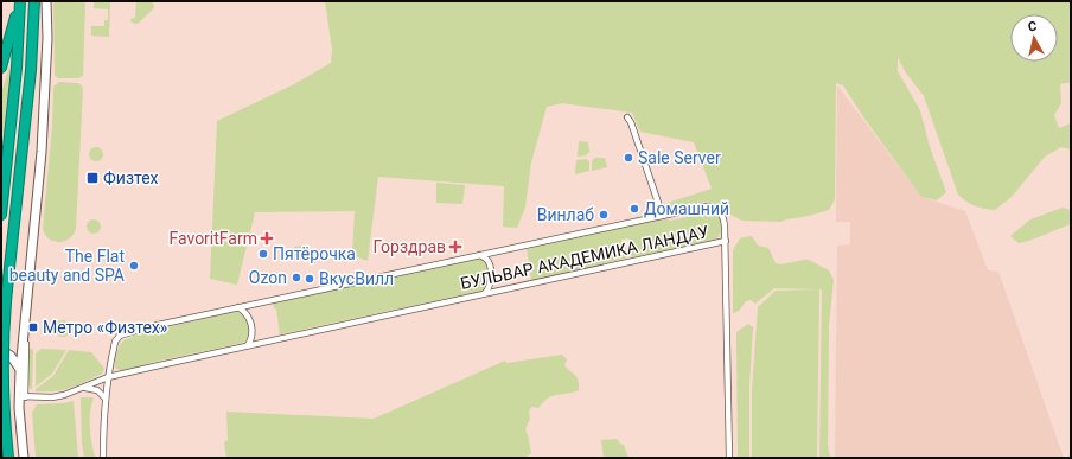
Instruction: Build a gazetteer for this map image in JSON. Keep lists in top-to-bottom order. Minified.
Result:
{"streets":{"street":["БУЛЬВАР АКАДЕМИКА ЛАНДАУ"]},"places":{"other":["Sale Server","Домашний","Винлаб","Пятёрочка","The Flat beauty and SPA","Ozon","ВкусВилл"],"transit":["Физтех","Метро «Физтех»"],"health":["FavoritFarm","Горздрав"]},"north":"top"}
